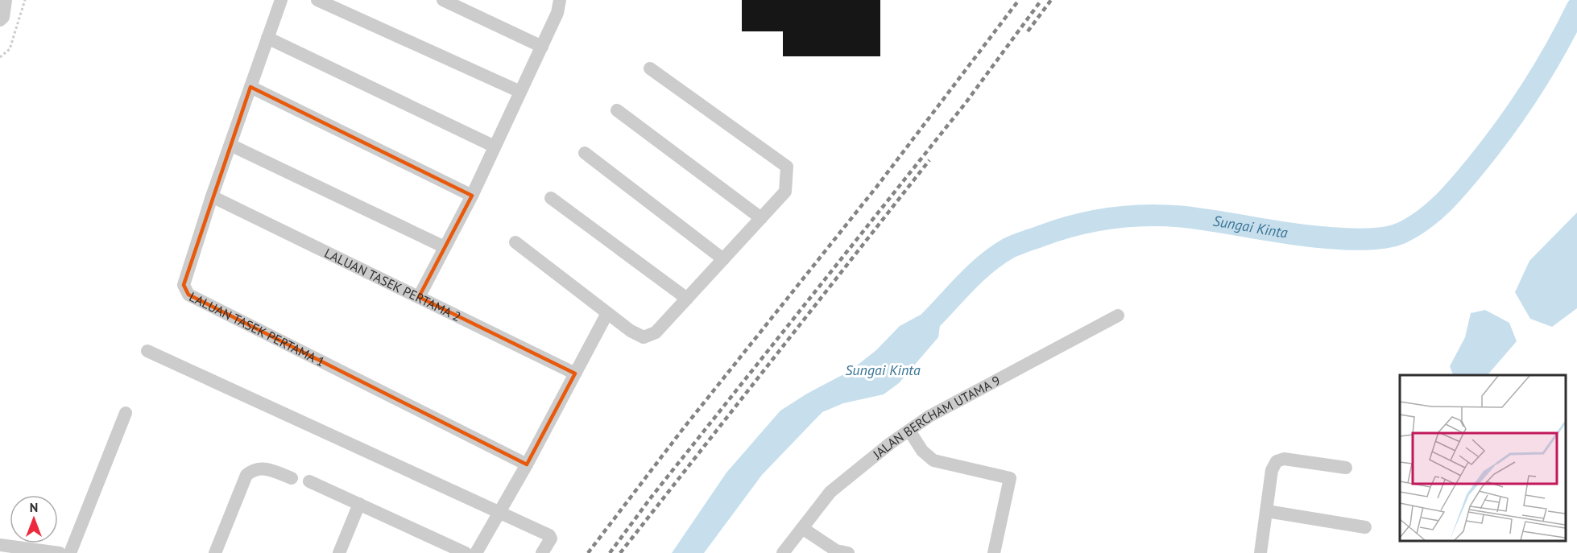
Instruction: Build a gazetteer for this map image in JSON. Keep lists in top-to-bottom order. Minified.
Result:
{"streets":{"street":["LALUAN TASEK PERTAMA 2","LALUAN TASEK PERTAMA 1","JALAN BERCHAM UTAMA 9"]},"crossings":[["LALUAN TASEK PERTAMA 2","LALUAN TASEK PERTAMA 1"]],"water":["Sungai Kinta"],"north":"top"}
